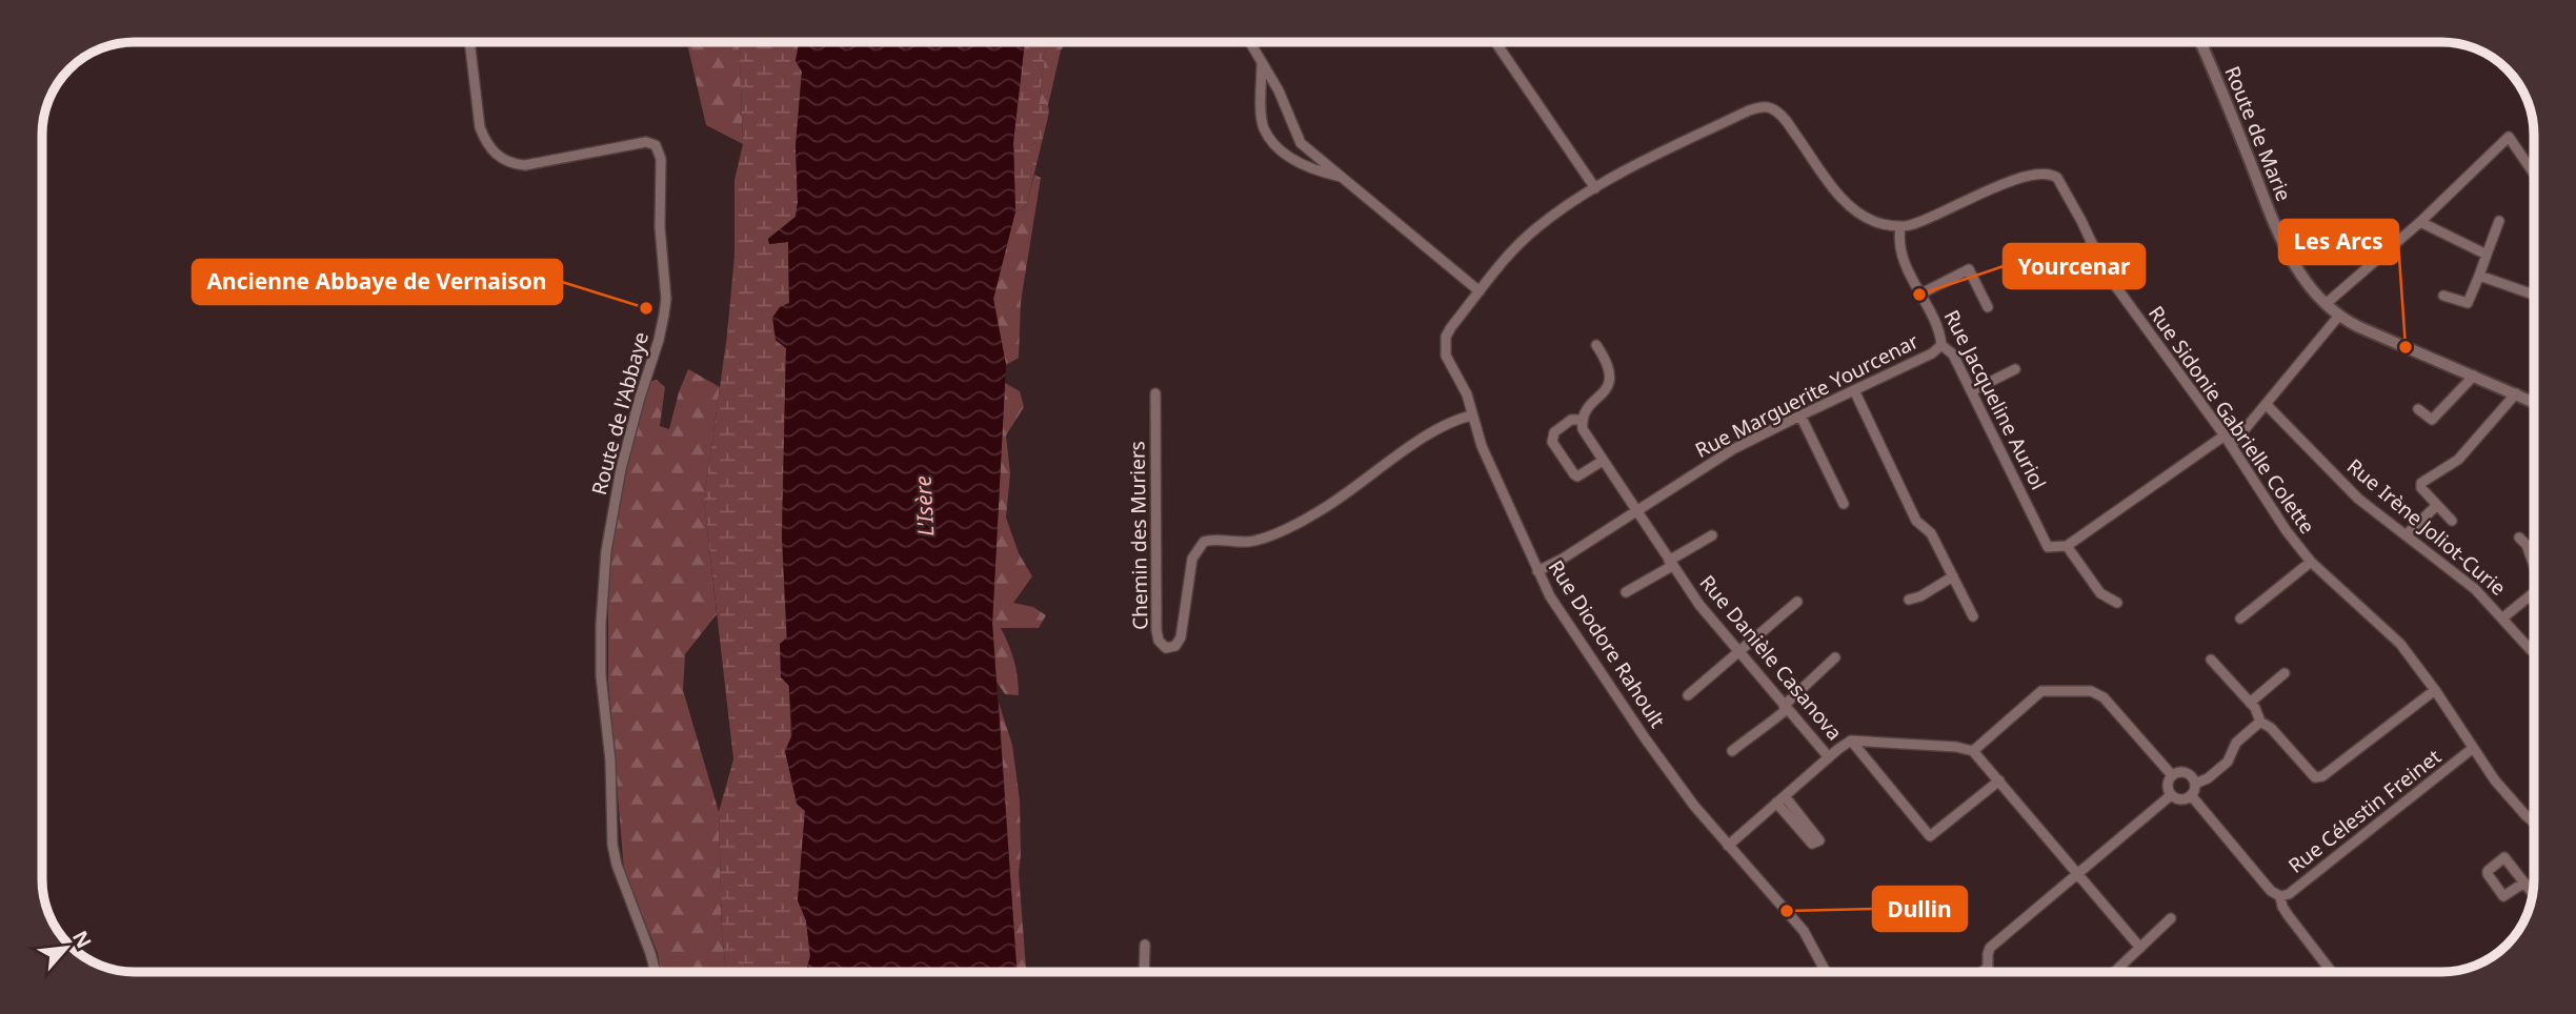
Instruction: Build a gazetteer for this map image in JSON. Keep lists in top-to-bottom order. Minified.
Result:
{"streets":{"street":["Route de Marie","Rue Marguerite Yourcenar","Rue Jacqueline Auriol","Route de l'Abbaye","Rue Sidonie Gabrielle Colette","Rue Irène Joliot-Curie","Chemin des Muriers","Rue Diodore Rahoult","Rue Danièle Casanova","Rue Célestin Freinet"]},"crossings":[["Rue Marguerite Yourcenar","Rue Jacqueline Auriol"],["Rue Marguerite Yourcenar","Rue Diodore Rahoult"],["Rue Marguerite Yourcenar","Rue Danièle Casanova"],["Rue Jacqueline Auriol","Rue Sidonie Gabrielle Colette"],["Rue Sidonie Gabrielle Colette","Rue Célestin Freinet"],["Chemin des Muriers","Rue Diodore Rahoult"]],"water":["L'Isère"],"places":["Yourcenar","Ancienne Abbaye de Vernaison","Les Arcs","Dullin"],"north":"top right"}
